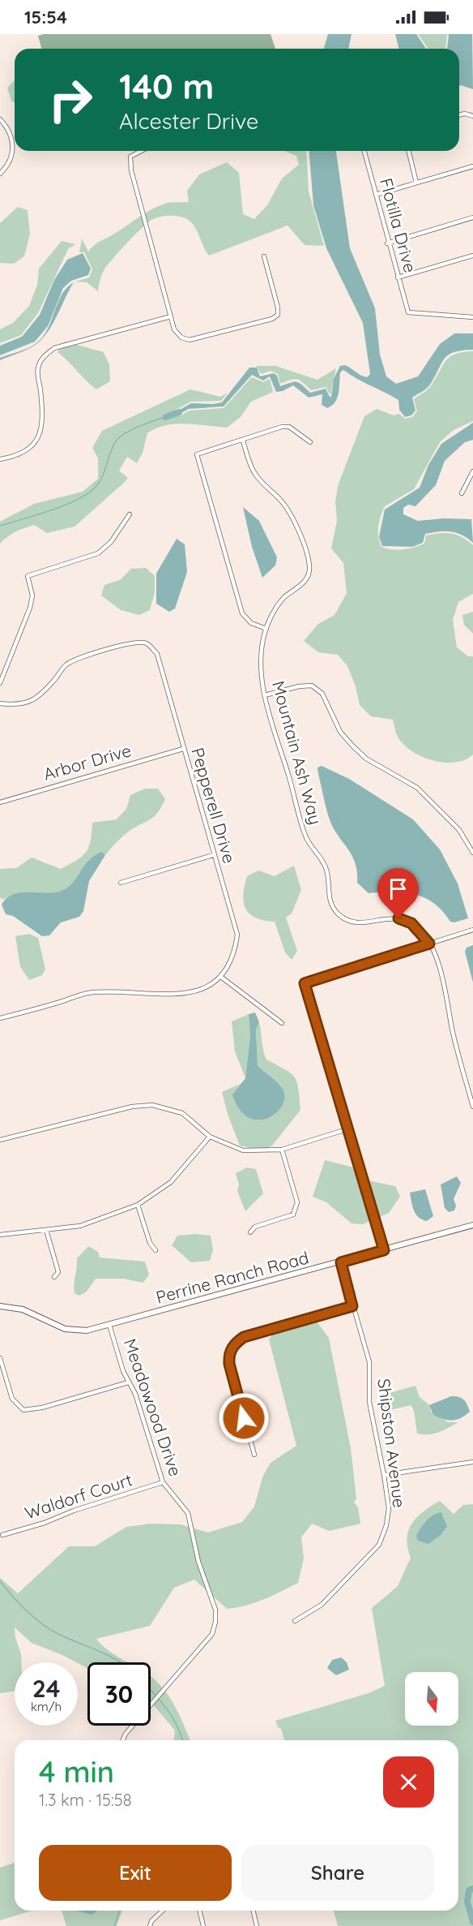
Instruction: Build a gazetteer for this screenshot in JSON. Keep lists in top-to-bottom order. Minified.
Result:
{"streets":{"street":["Flotilla Drive","Mountain Ash Way","Arbor Drive","Pepperell Drive","Perrine Ranch Road","Meadowood Drive","Shipston Avenue","Waldorf Court"]},"crossings":[["Arbor Drive","Pepperell Drive"],["Perrine Ranch Road","Meadowood Drive"],["Perrine Ranch Road","Shipston Avenue"],["Meadowood Drive","Waldorf Court"]],"north":"bottom","page":{"status":"15:54","turn":["140 m","Alcester Drive"],"speed":"24 km/h","limit":"30","heading":["4 min","1.3 km · 15:58"],"buttons":["Exit","Share"]}}
